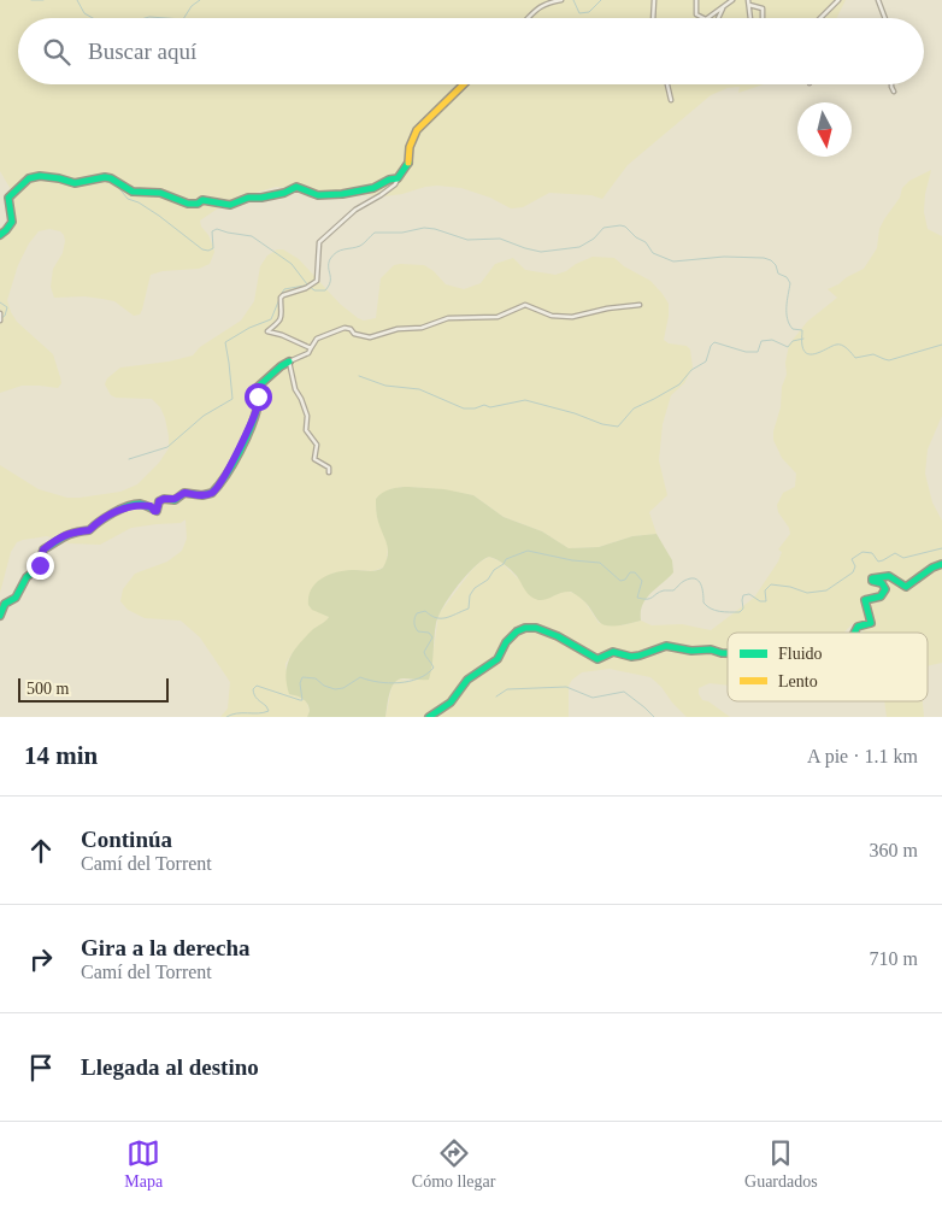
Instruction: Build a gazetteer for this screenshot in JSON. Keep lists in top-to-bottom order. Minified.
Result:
{"legend":["Fluido","Lento"],"scale_bar":"500 m","north":"bottom","page":{"search":"Buscar aquí","scale":"500 m","heading":["14 min","A pie · 1.1 km"],"list":[["Continúa","Camí del Torrent","360 m"],["Gira a la derecha","Camí del Torrent","710 m"],"Llegada al destino"],"nav":["Mapa","Cómo llegar","Guardados"]}}
